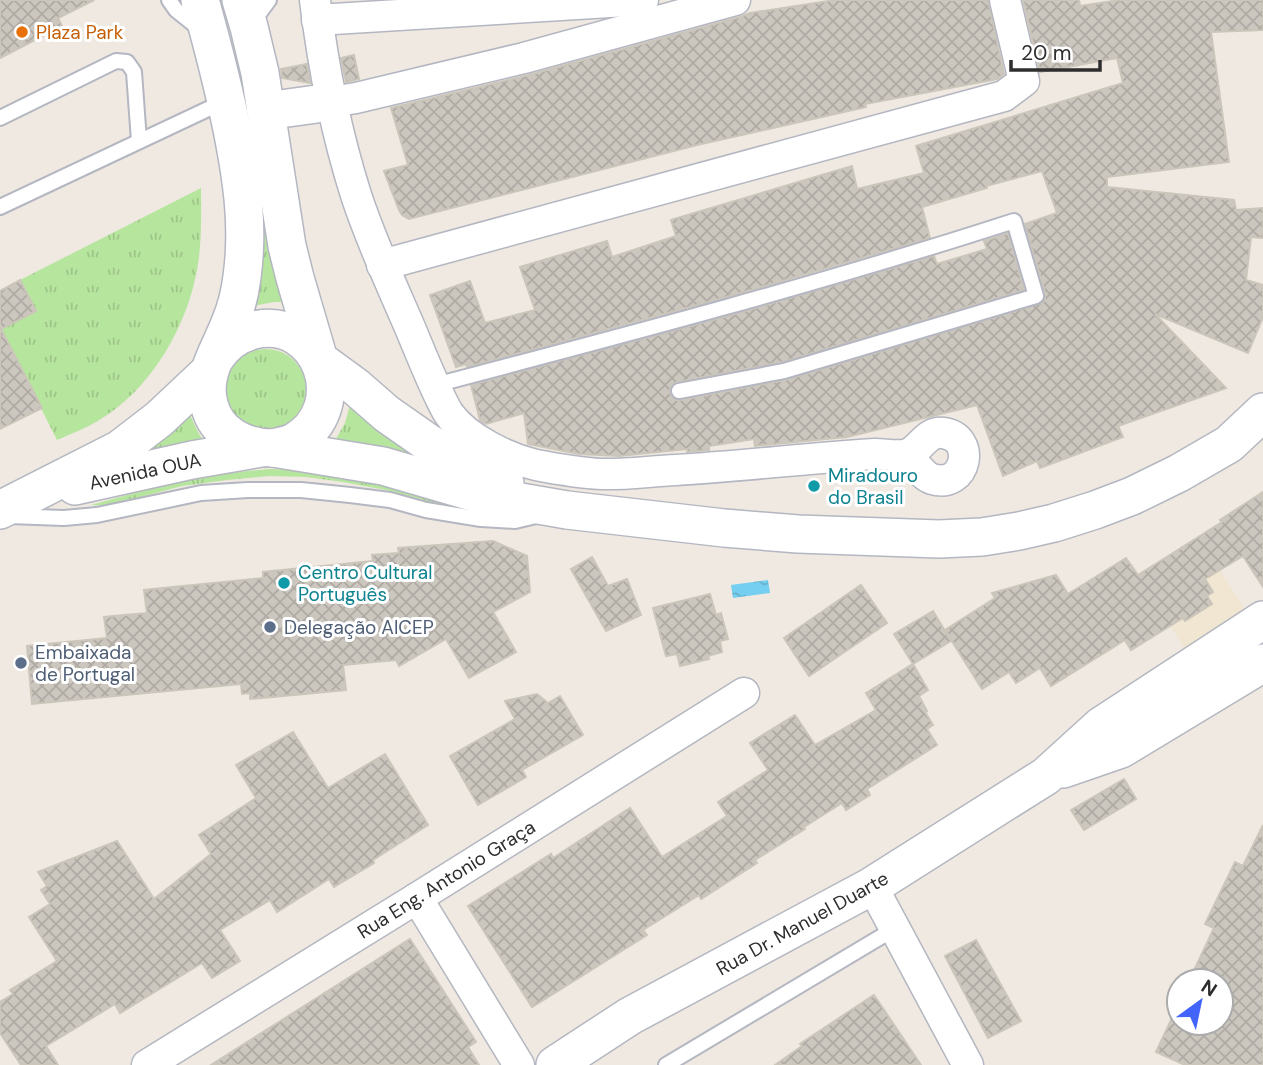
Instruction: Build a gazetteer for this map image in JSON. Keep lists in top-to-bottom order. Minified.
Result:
{"streets":{"street":["Avenida OUA","Rua Eng. Antonio Graça","Rua Dr. Manuel Duarte"]},"places":["Plaza Park","Miradouro do Brasil","Centro Cultural Português","Delegação AICEP","Embaixada de Portugal"],"scale_bar":"20 m","north":"top right"}
